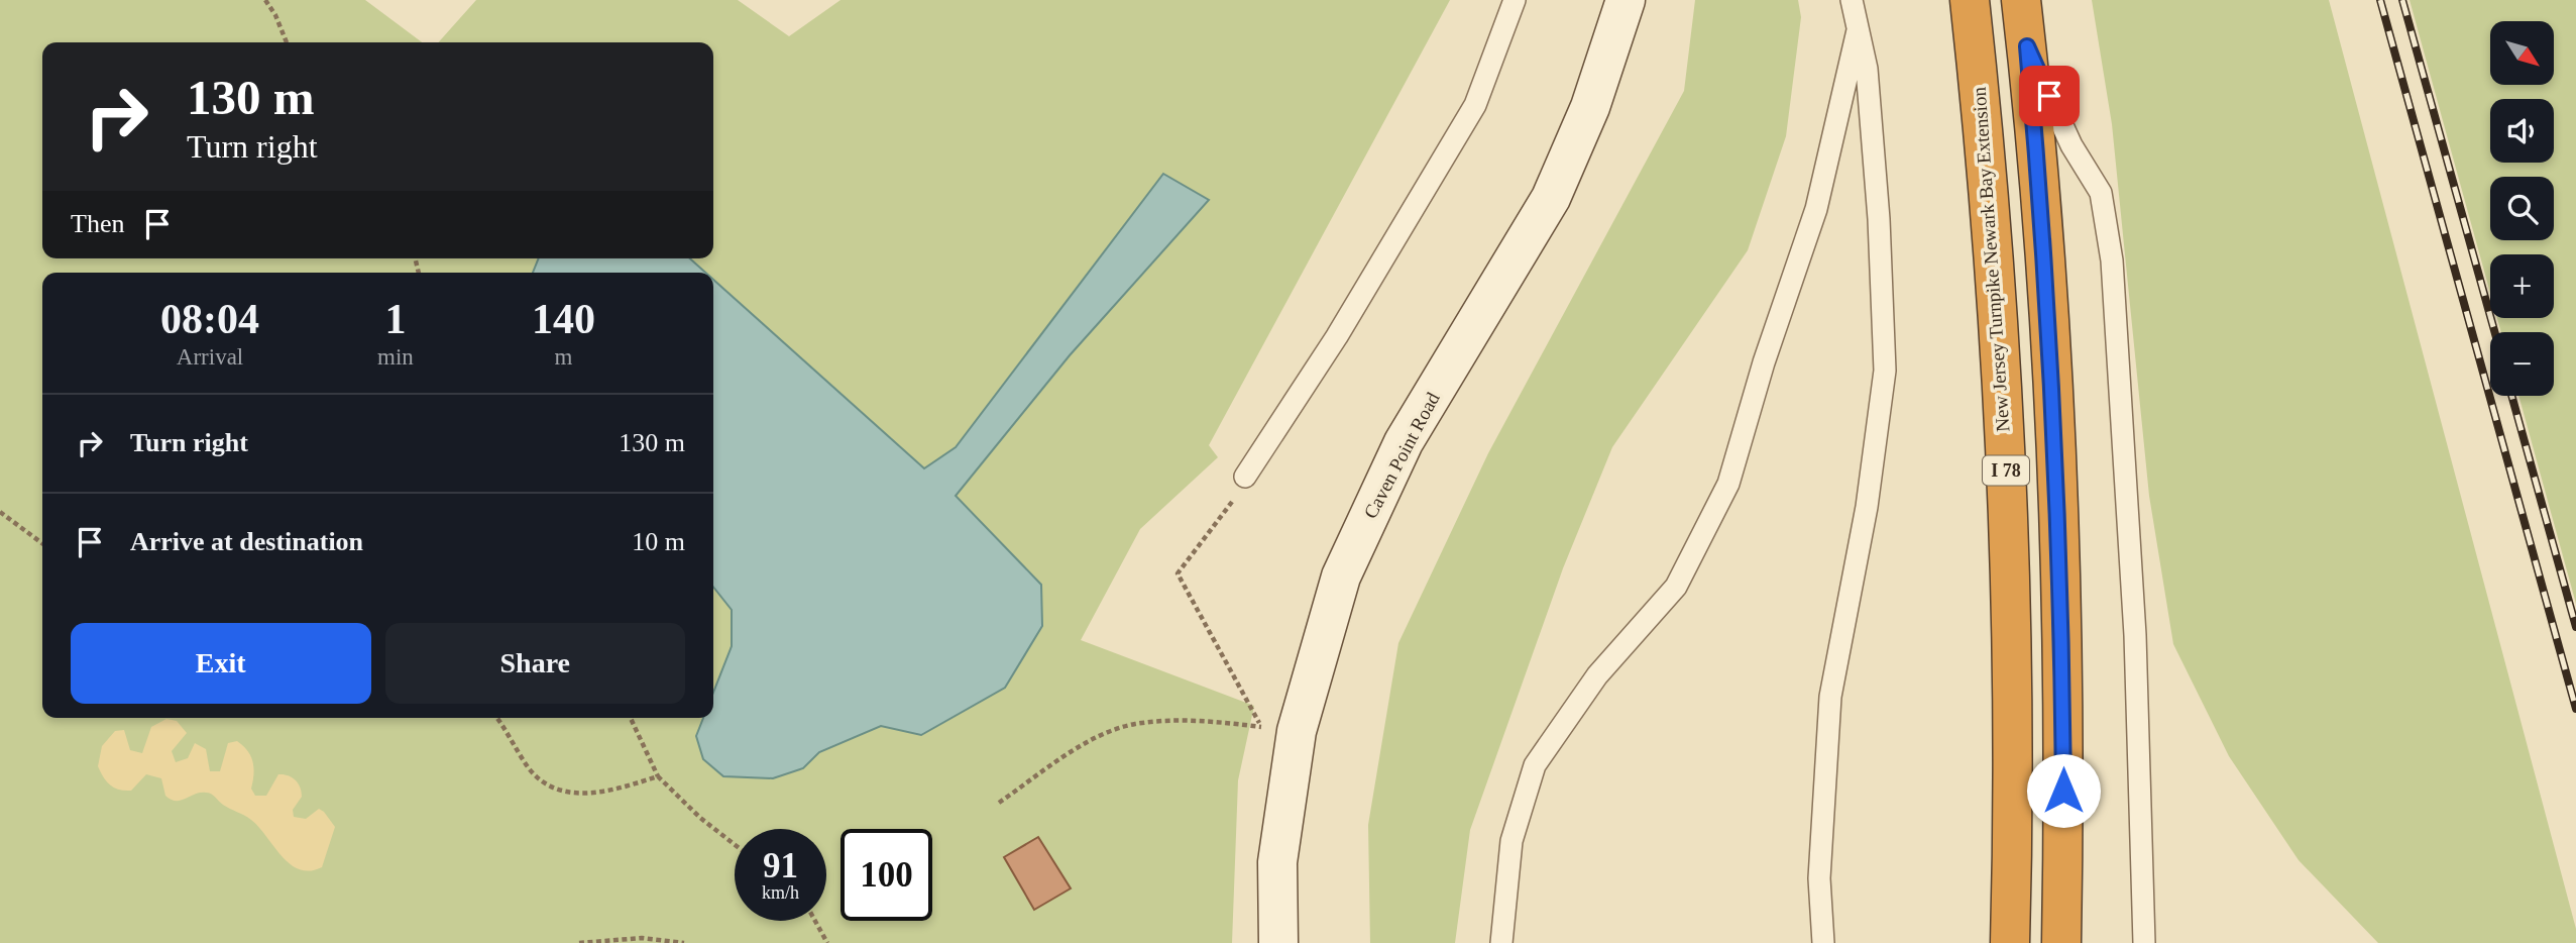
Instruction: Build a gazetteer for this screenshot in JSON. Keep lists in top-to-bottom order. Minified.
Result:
{"streets":{"highway":["New Jersey Turnpike Newark Bay Extension","I 78"],"street":["Caven Point Road"]},"north":"bottom right","page":{"map_buttons":["+","−"],"turn":["130 m","Turn right"],"then":"Then","eta":["08:04","Arrival","1","min","140","m"],"list":[{"name":"Turn right","value":"130 m"},{"name":"Arrive at destination","value":"10 m"}],"buttons":["Exit","Share"],"speed":"91 km/h","limit":"100"}}
